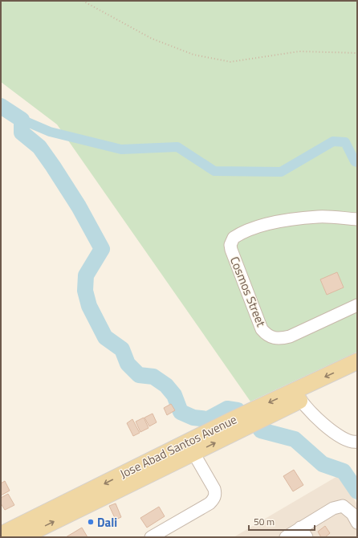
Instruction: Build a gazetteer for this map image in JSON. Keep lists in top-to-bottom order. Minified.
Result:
{"streets":{"main road":["Jose Abad Santos Avenue"],"street":["Cosmos Street"]},"places":["Dali"],"scale_bar":"50 m"}
